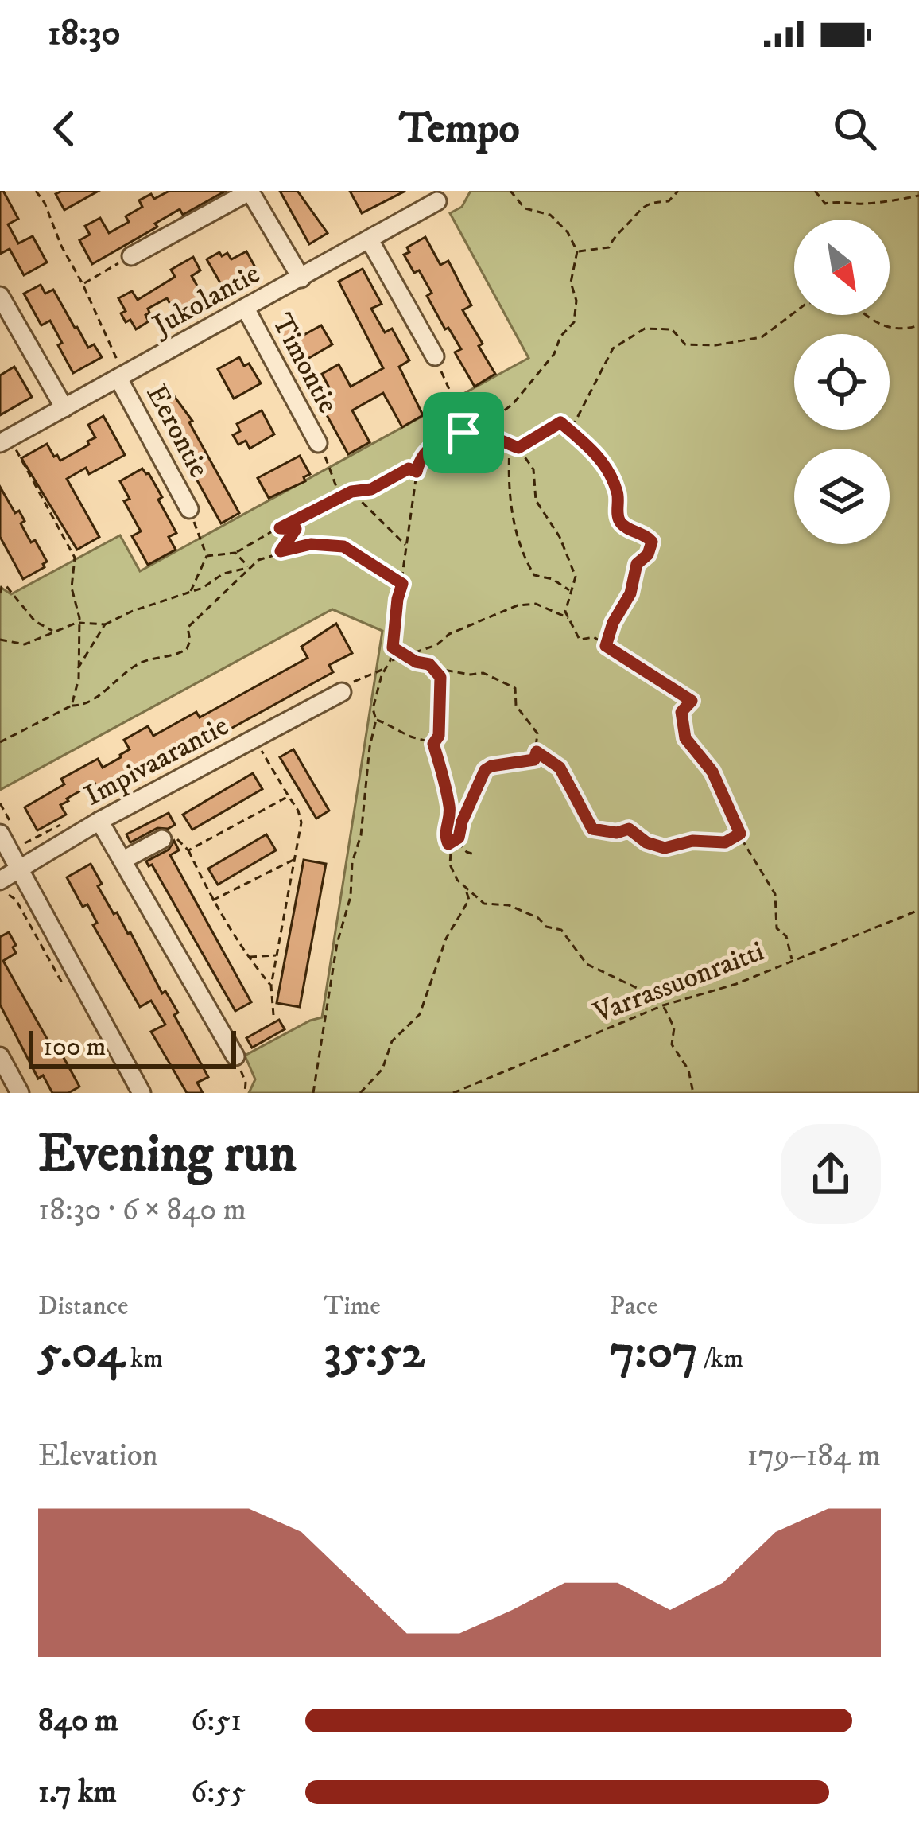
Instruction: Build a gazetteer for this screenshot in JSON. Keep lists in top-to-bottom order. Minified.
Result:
{"streets":{"street":["Jukolantie","Timontie","Eerontie","Impivaarantie"],"path":["Varrassuonraitti"]},"crossings":[["Jukolantie","Timontie"],["Jukolantie","Eerontie"]],"scale_bar":"100 m","north":"bottom right","page":{"status":"18:30","header":"Tempo","scale":"100 m","heading":["Evening run","18:30 · 6 × 840 m"],"stats":[["Distance","5.04 km"],["Time","35:52"],["Pace","7:07 /km"]],"chart":["Elevation","179–184 m"],"list":[{"name":"840 m","note":"6:51"},{"name":"1.7 km","note":"6:55"}]}}
